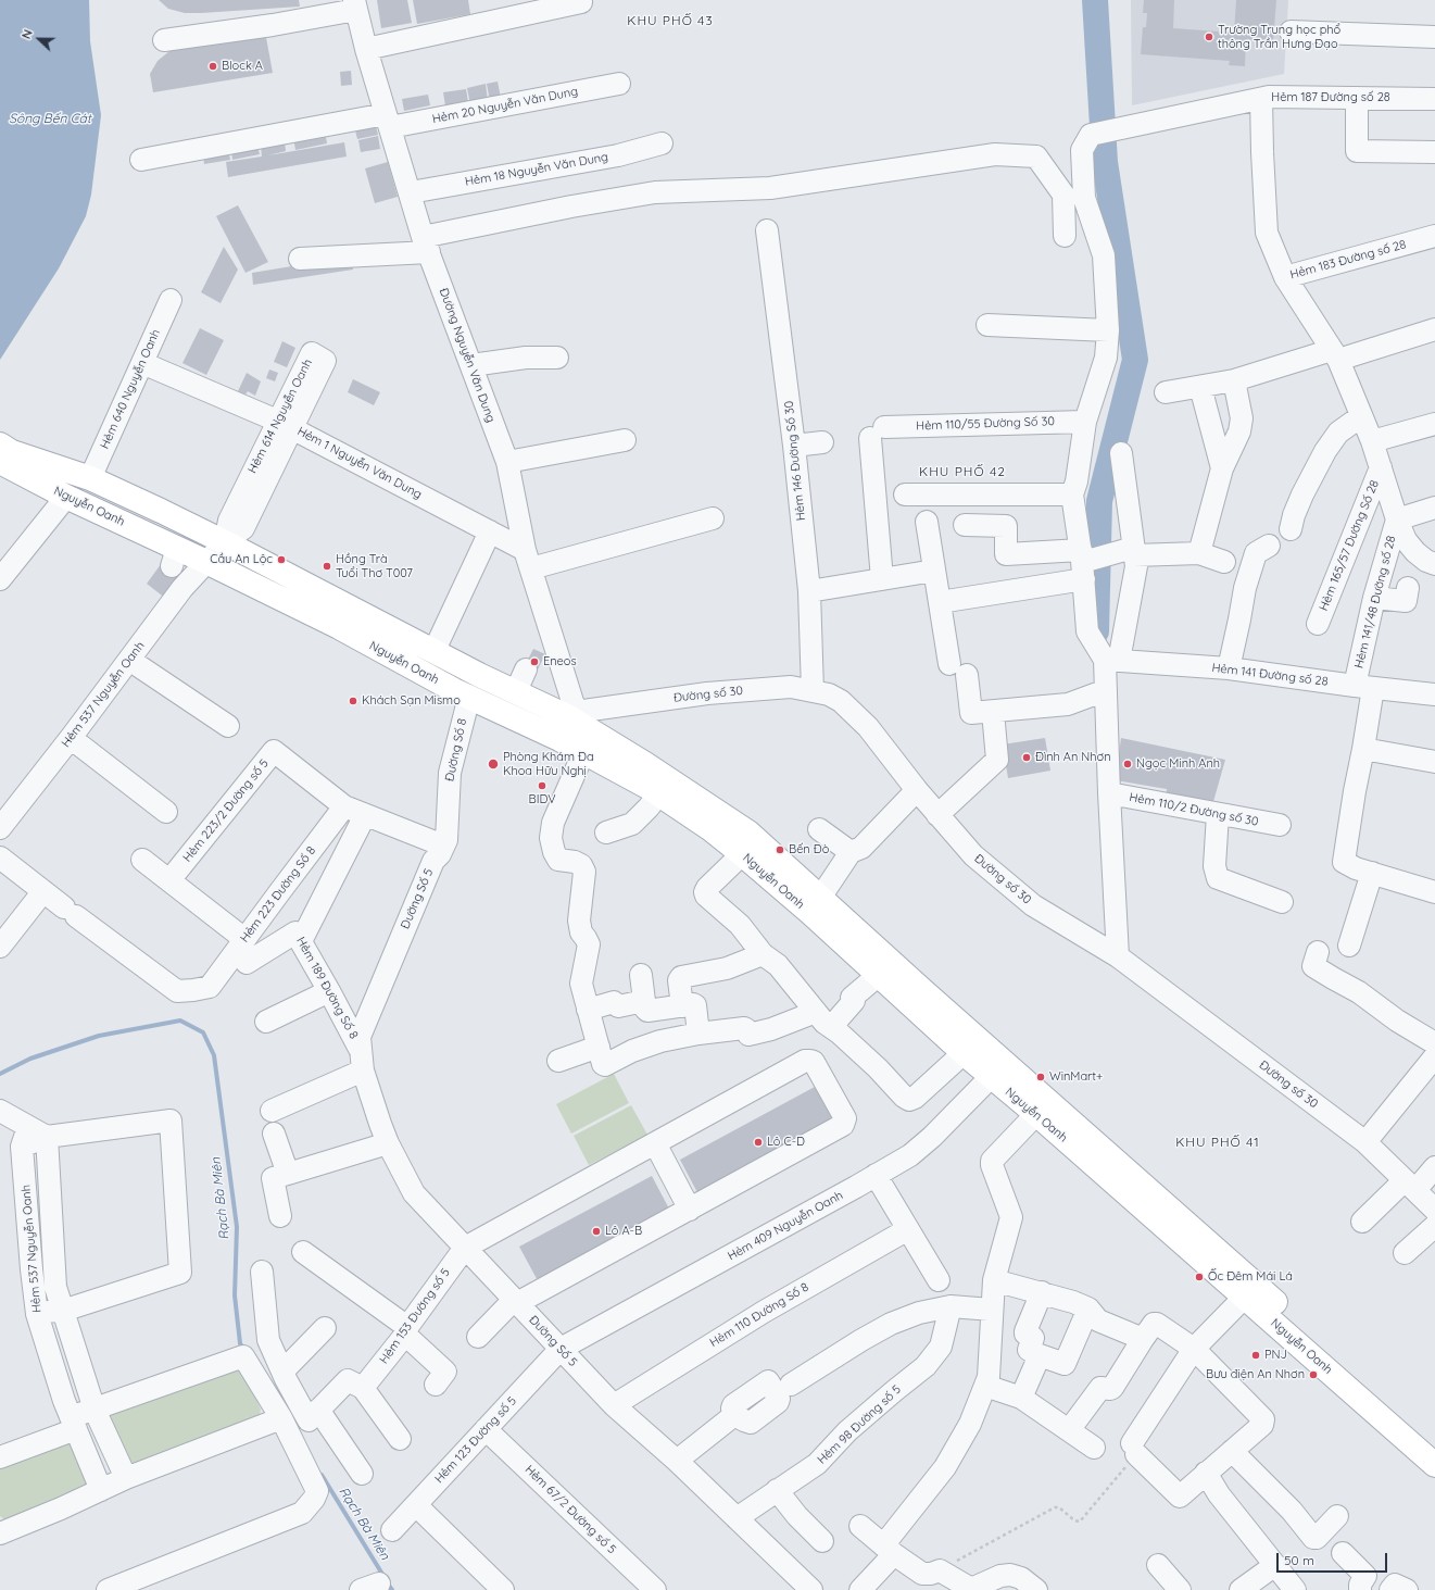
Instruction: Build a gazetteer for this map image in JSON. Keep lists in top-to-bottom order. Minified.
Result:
{"streets":{"main road":["Nguyễn Oanh"],"street":["Hẻm 187 Đường số 28","Hẻm 20 Nguyễn Văn Dung","Hẻm 18 Nguyễn Văn Dung","Hẻm 183 Đường số 28","Đường Nguyễn Văn Dung","Hẻm 640 Nguyễn Oanh","Hẻm 614 Nguyễn Oanh","Hẻm 110/55 Đường Số 30","Hẻm 146 Đường Số 30","Hẻm 1 Nguyễn Văn Dung","Hẻm 165/57 Đường Số 28","Hẻm 141/48 Đường số 28","Hẻm 141 Đường số 28","Hẻm 537 Nguyễn Oanh","Đường số 30","Đường Số 8","Hẻm 110/2 Đường số 30","Hẻm 223/2 Đường số 5","Hẻm 223 Đường Số 8","Đường Số 5","Hẻm 189 Đường Số 8","Hẻm 409 Nguyễn Oanh","Hẻm 110 Đường Số 8","Hẻm 153 Đường số 5","Hẻm 98 Đường số 5","Hẻm 123 Đường số 5","Hẻm 67/2 Đường số 5"]},"crossings":[["Hẻm 187 Đường số 28","Hẻm 183 Đường số 28"],["Hẻm 20 Nguyễn Văn Dung","Đường Nguyễn Văn Dung"],["Hẻm 18 Nguyễn Văn Dung","Đường Nguyễn Văn Dung"],["Đường Nguyễn Văn Dung","Hẻm 1 Nguyễn Văn Dung"],["Đường Nguyễn Văn Dung","Nguyễn Oanh"],["Đường Nguyễn Văn Dung","Đường số 30"],["Hẻm 640 Nguyễn Oanh","Hẻm 1 Nguyễn Văn Dung"],["Hẻm 640 Nguyễn Oanh","Nguyễn Oanh"],["Hẻm 614 Nguyễn Oanh","Hẻm 1 Nguyễn Văn Dung"],["Hẻm 614 Nguyễn Oanh","Nguyễn Oanh"],["Hẻm 614 Nguyễn Oanh","Hẻm 537 Nguyễn Oanh"],["Hẻm 146 Đường Số 30","Đường số 30"],["Nguyễn Oanh","Hẻm 537 Nguyễn Oanh"],["Nguyễn Oanh","Đường số 30"],["Nguyễn Oanh","Đường Số 8"],["Nguyễn Oanh","Hẻm 409 Nguyễn Oanh"],["Hẻm 141/48 Đường số 28","Hẻm 141 Đường số 28"],["Đường Số 8","Đường Số 5"],["Hẻm 223/2 Đường số 5","Hẻm 223 Đường Số 8"],["Đường Số 5","Hẻm 189 Đường Số 8"],["Đường Số 5","Hẻm 409 Nguyễn Oanh"],["Đường Số 5","Hẻm 110 Đường Số 8"],["Đường Số 5","Hẻm 153 Đường số 5"],["Đường Số 5","Hẻm 98 Đường số 5"],["Đường Số 5","Hẻm 123 Đường số 5"],["Hẻm 409 Nguyễn Oanh","Hẻm 123 Đường số 5"],["Hẻm 123 Đường số 5","Hẻm 67/2 Đường số 5"]],"districts":["KHU PHỐ 43","KHU PHỐ 42","KHU PHỐ 41"],"water":["Sông Bến Cát","Rạch Bà Miên"],"places":["Trường Trung học phổ thông Trần Hưng Đạo","Block A","Cầu An Lộc","Hồng Trà Tuổi Thơ T007","Eneos","Khách Sạn Mismo","Đình An Nhơn","Phòng Khám Đa Khoa Hữu Nghị","Ngọc Minh Anh","BIDV","Bến Đò","WinMart+","Lô C-D","Lô A-B","Ốc Đêm Mái Lá","PNJ","Bưu điện An Nhơn"],"scale_bar":"50 m","north":"left"}
